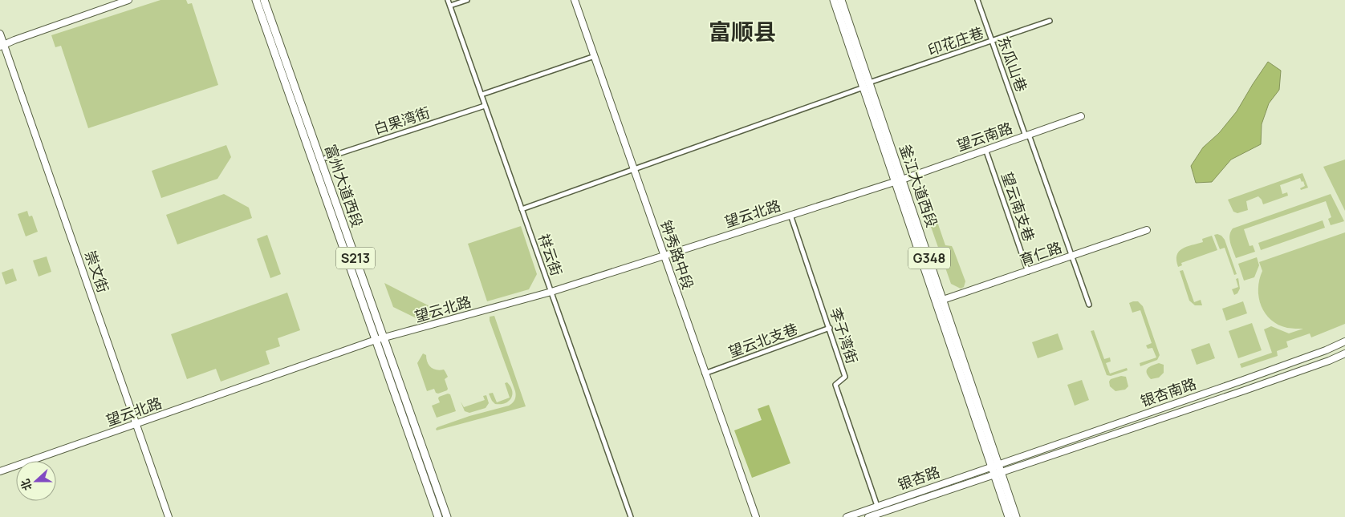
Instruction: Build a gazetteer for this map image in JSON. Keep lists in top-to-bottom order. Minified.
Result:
{"streets":{"main road":["富州大道西段","釜江大道西段","S213","G348"],"street":["印花庄巷","东瓜山巷","白果湾街","望云南路","望云南支巷","望云北路","育仁路","祥云街","钟秀路中段","崇文街","李子湾街","望云北支巷","银杏南路","银杏路"]},"crossings":[["印花庄巷","东瓜山巷"],["印花庄巷","釜江大道西段"],["印花庄巷","祥云街"],["印花庄巷","钟秀路中段"],["东瓜山巷","望云南路"],["东瓜山巷","育仁路"],["白果湾街","祥云街"],["望云南路","釜江大道西段"],["望云南路","望云南支巷"],["望云南路","望云北路"],["富州大道西段","望云北路"],["釜江大道西段","望云北路"],["釜江大道西段","育仁路"],["釜江大道西段","银杏南路"],["釜江大道西段","银杏路"],["望云南支巷","育仁路"],["望云北路","祥云街"],["望云北路","钟秀路中段"],["望云北路","崇文街"],["望云北路","李子湾街"],["钟秀路中段","望云北支巷"],["李子湾街","望云北支巷"],["李子湾街","银杏路"],["银杏南路","银杏路"]],"districts":["富顺县"],"north":"left"}
